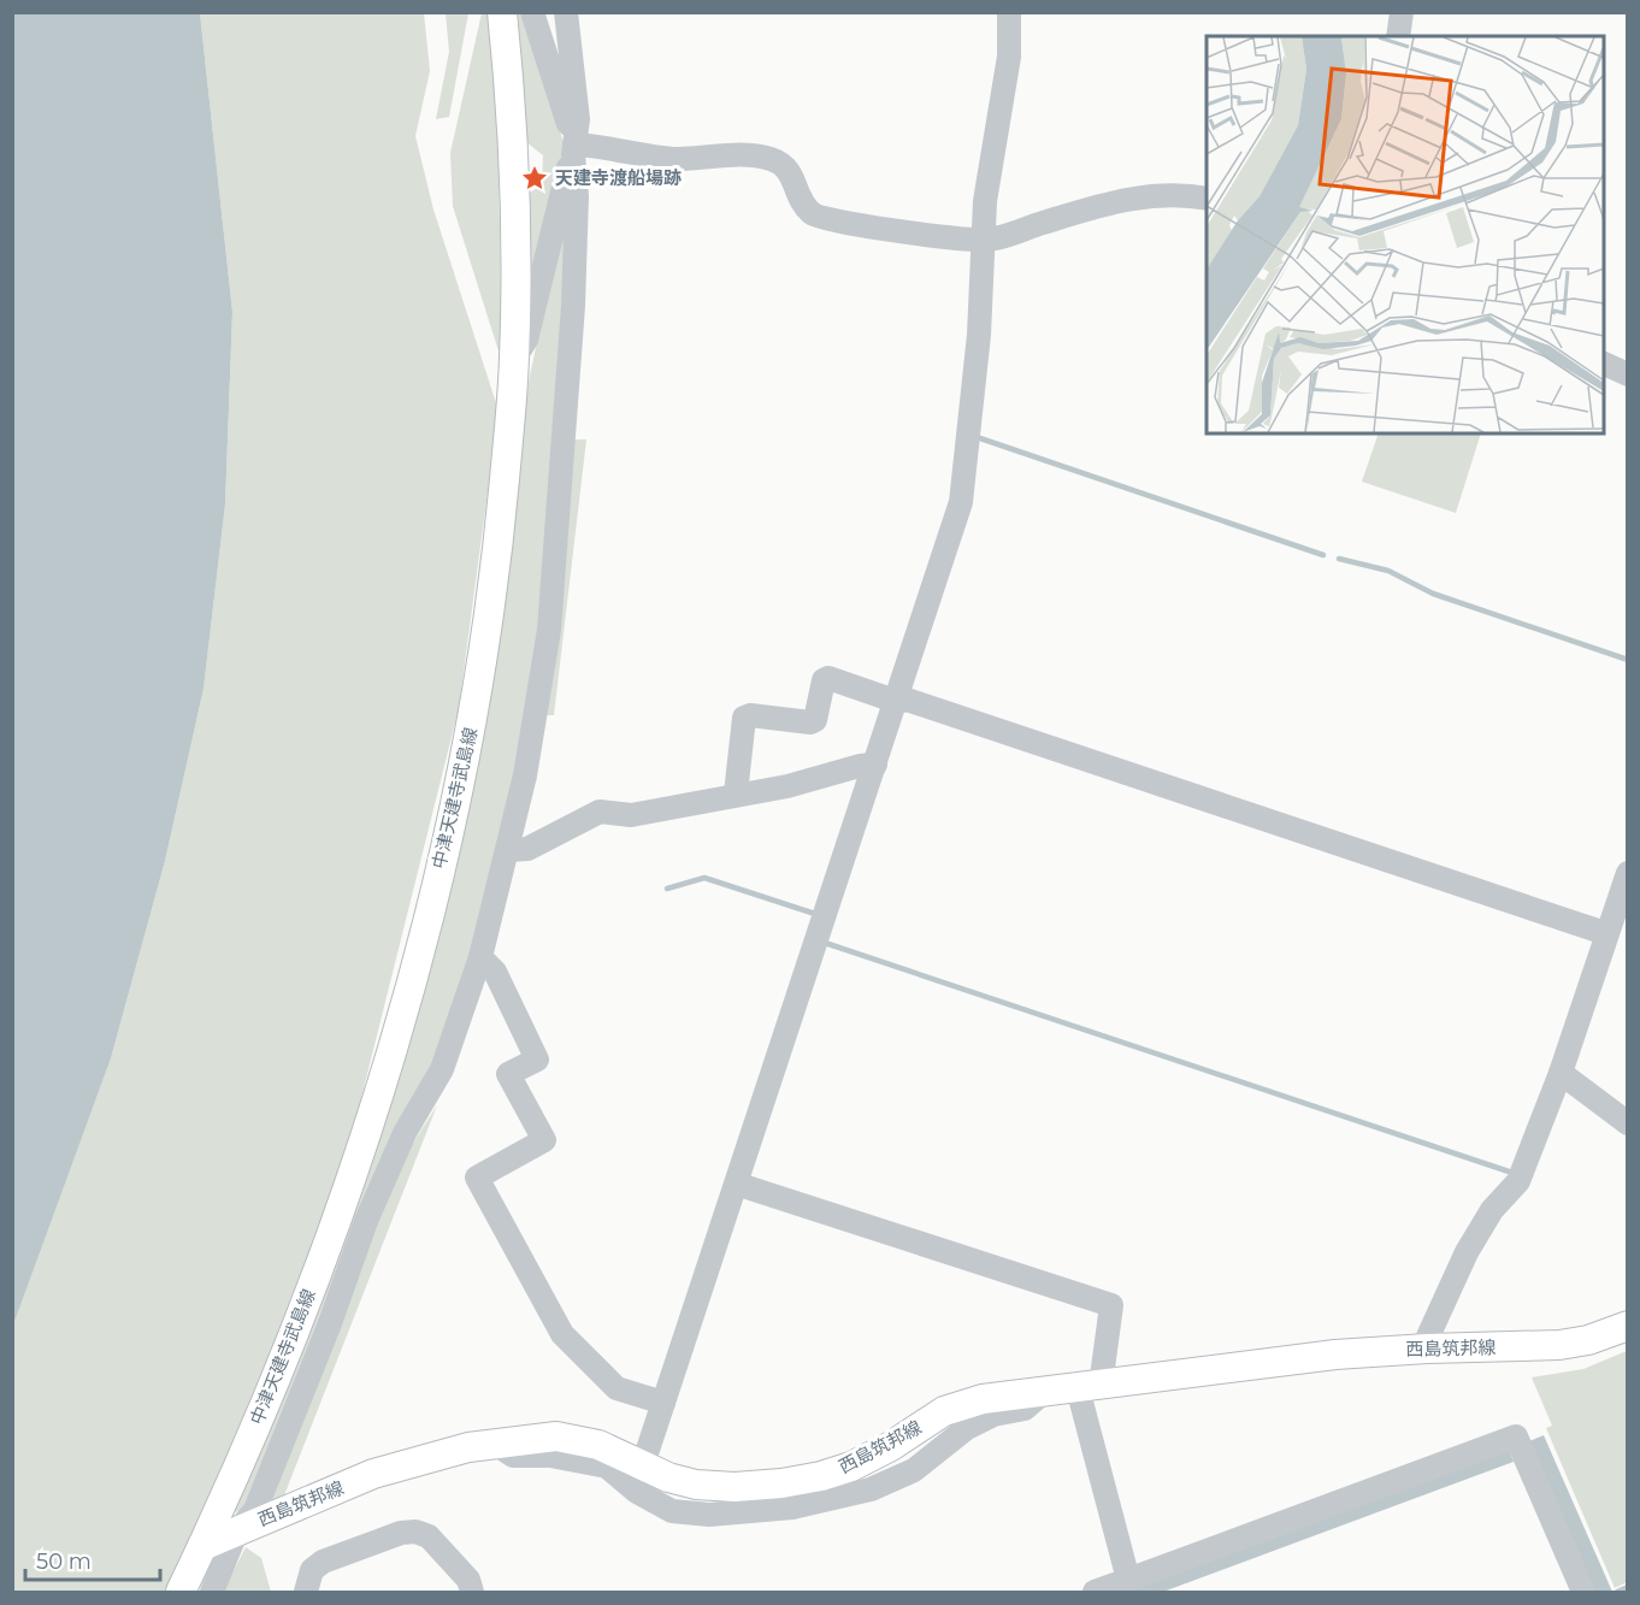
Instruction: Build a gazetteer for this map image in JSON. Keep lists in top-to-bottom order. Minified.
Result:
{"streets":{"main road":["中津天建寺武島線","西島筑邦線"]},"crossings":[["中津天建寺武島線","西島筑邦線"]],"places":{"place":["天建寺渡船場跡"]},"scale_bar":"50 m"}
